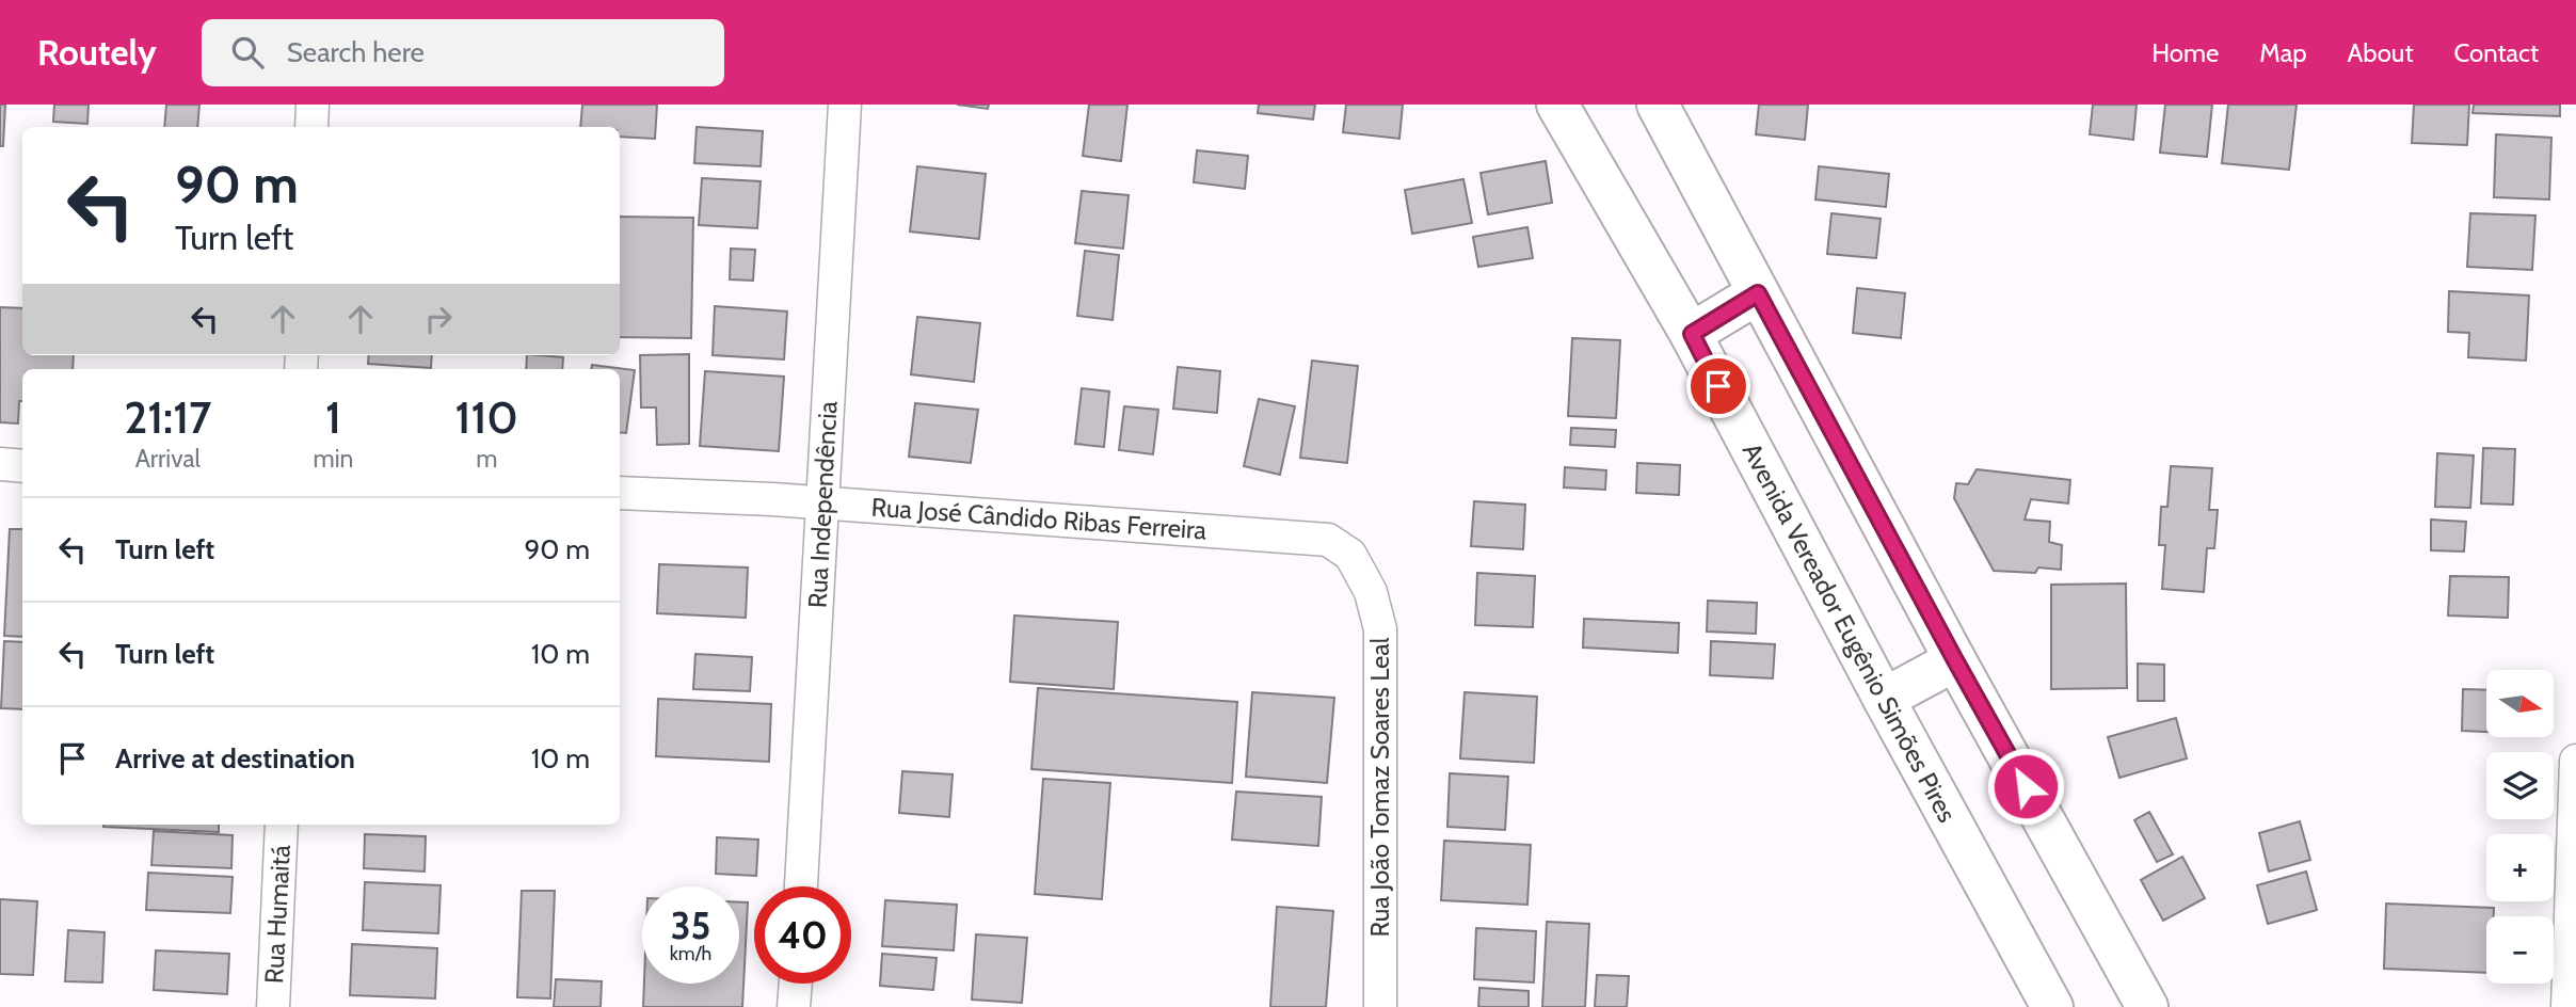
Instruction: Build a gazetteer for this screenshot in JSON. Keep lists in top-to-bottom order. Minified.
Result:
{"streets":{"street":["Rua Independência","Rua José Cândido Ribas Ferreira","Avenida Vereador Eugênio Simões Pires","Rua João Tomaz Soares Leal","Rua Humaitá"]},"crossings":[["Rua Independência","Rua José Cândido Ribas Ferreira"],["Rua José Cândido Ribas Ferreira","Rua João Tomaz Soares Leal"]],"north":"right","page":{"header":"Routely","search":"Search here","nav":["Home","Map","About","Contact"],"turn":["90 m","Turn left"],"eta":["21:17","Arrival","1","min","110","m"],"list":[{"name":"Turn left","value":"90 m"},{"name":"Turn left","value":"10 m"},{"name":"Arrive at destination","value":"10 m"}],"map_buttons":["+","−"],"speed":"35 km/h","limit":"40"}}
